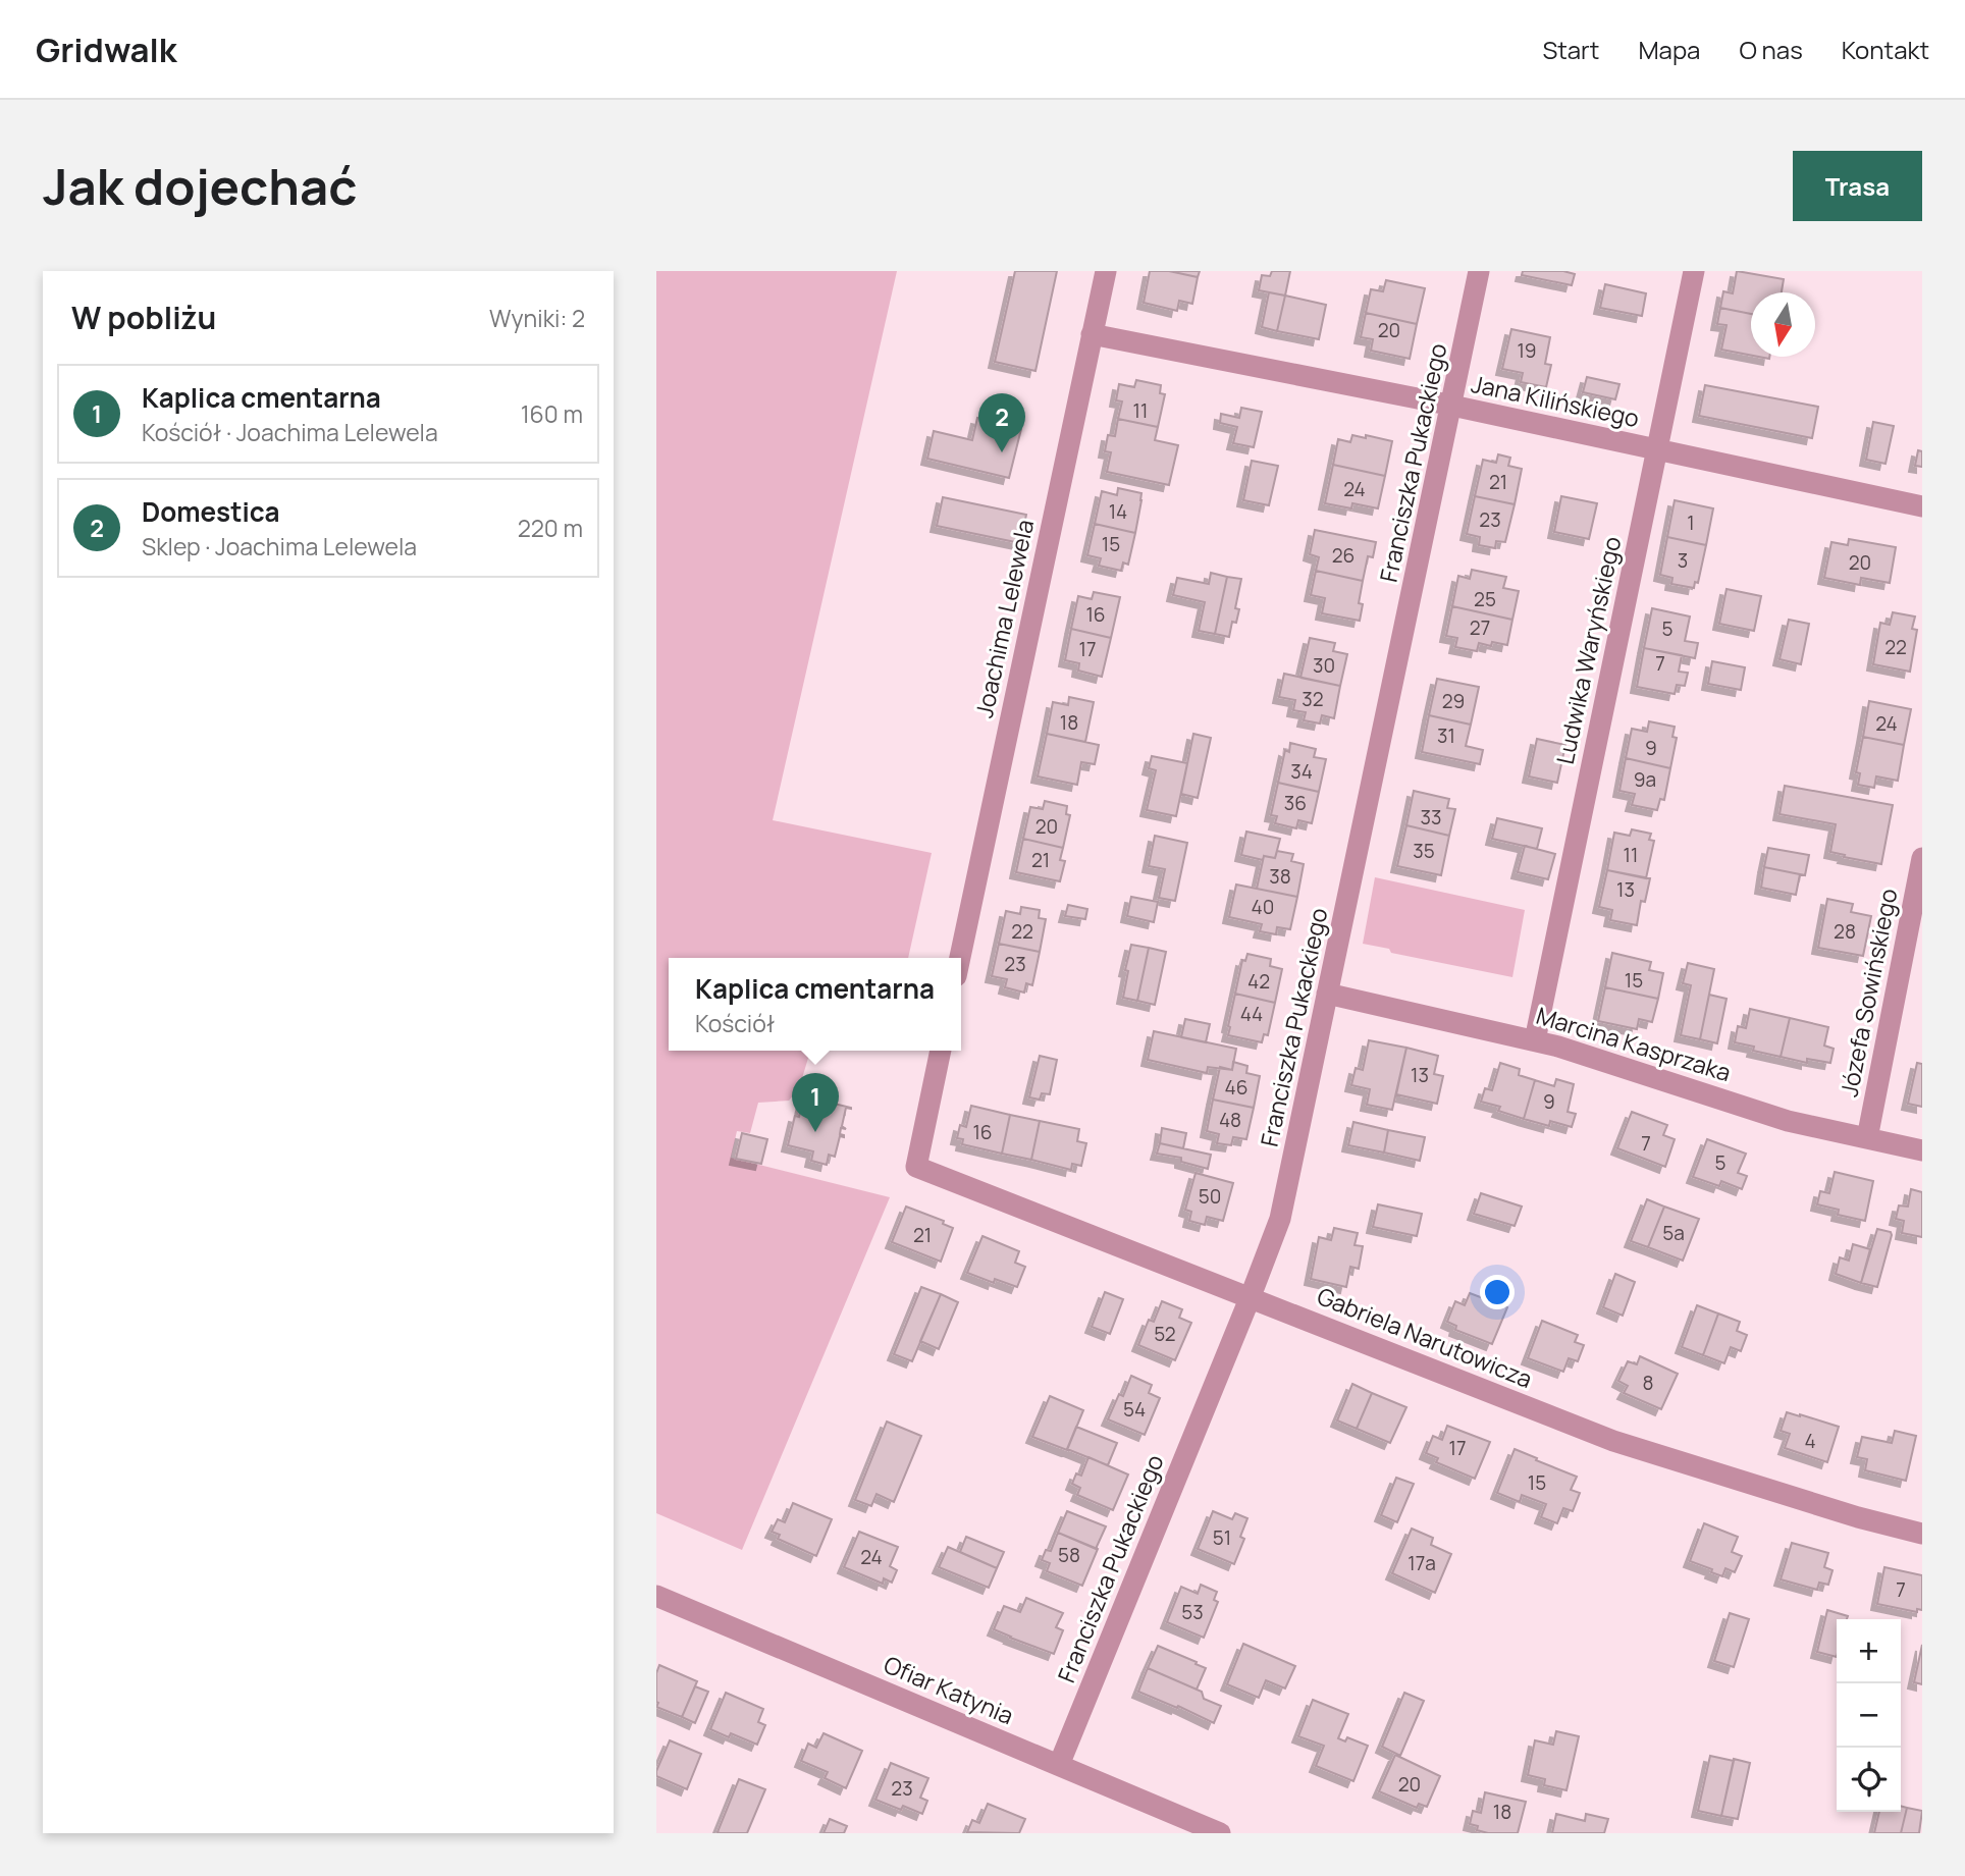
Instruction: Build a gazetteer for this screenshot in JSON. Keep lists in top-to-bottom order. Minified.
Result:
{"streets":{"street":["Jana Kilińskiego","Franciszka Pukackiego","Joachima Lelewela","Ludwika Waryńskiego","Józefa Sowińskiego","Marcina Kasprzaka","Gabriela Narutowicza","Ofiar Katynia"]},"crossings":[["Jana Kilińskiego","Franciszka Pukackiego"],["Jana Kilińskiego","Joachima Lelewela"],["Jana Kilińskiego","Ludwika Waryńskiego"],["Franciszka Pukackiego","Marcina Kasprzaka"],["Franciszka Pukackiego","Gabriela Narutowicza"],["Franciszka Pukackiego","Ofiar Katynia"],["Ludwika Waryńskiego","Marcina Kasprzaka"],["Józefa Sowińskiego","Marcina Kasprzaka"]],"house_numbers":["20","19","11","21","24","14","23","1","15","26","3","20","25","16","27","5","22","17","7","30","32","29","18","24","31","9","34","9a","36","33","20","35","11","21","38","13","40","22","28","23","15","42","44","13","46","9","48","16","7","5","50","5a","21","52","8","54","4","17","15","51","58","24","17a","7","53","20","23","18"],"north":"bottom","page":{"header":"Gridwalk","nav":["Start","Mapa","O nas","Kontakt"],"buttons":"Trasa","title":"Jak dojechać","heading":["W pobliżu","Wyniki: 2"],"list":[{"mark":"1","name":"Kaplica cmentarna","note":"Kościół · Joachima Lelewela","value":"160 m"},{"mark":"2","name":"Domestica","note":"Sklep · Joachima Lelewela","value":"220 m"}],"pins":["2","1"],"popup":["Kaplica cmentarna","Kościół"],"map_buttons":["+","−"]}}
